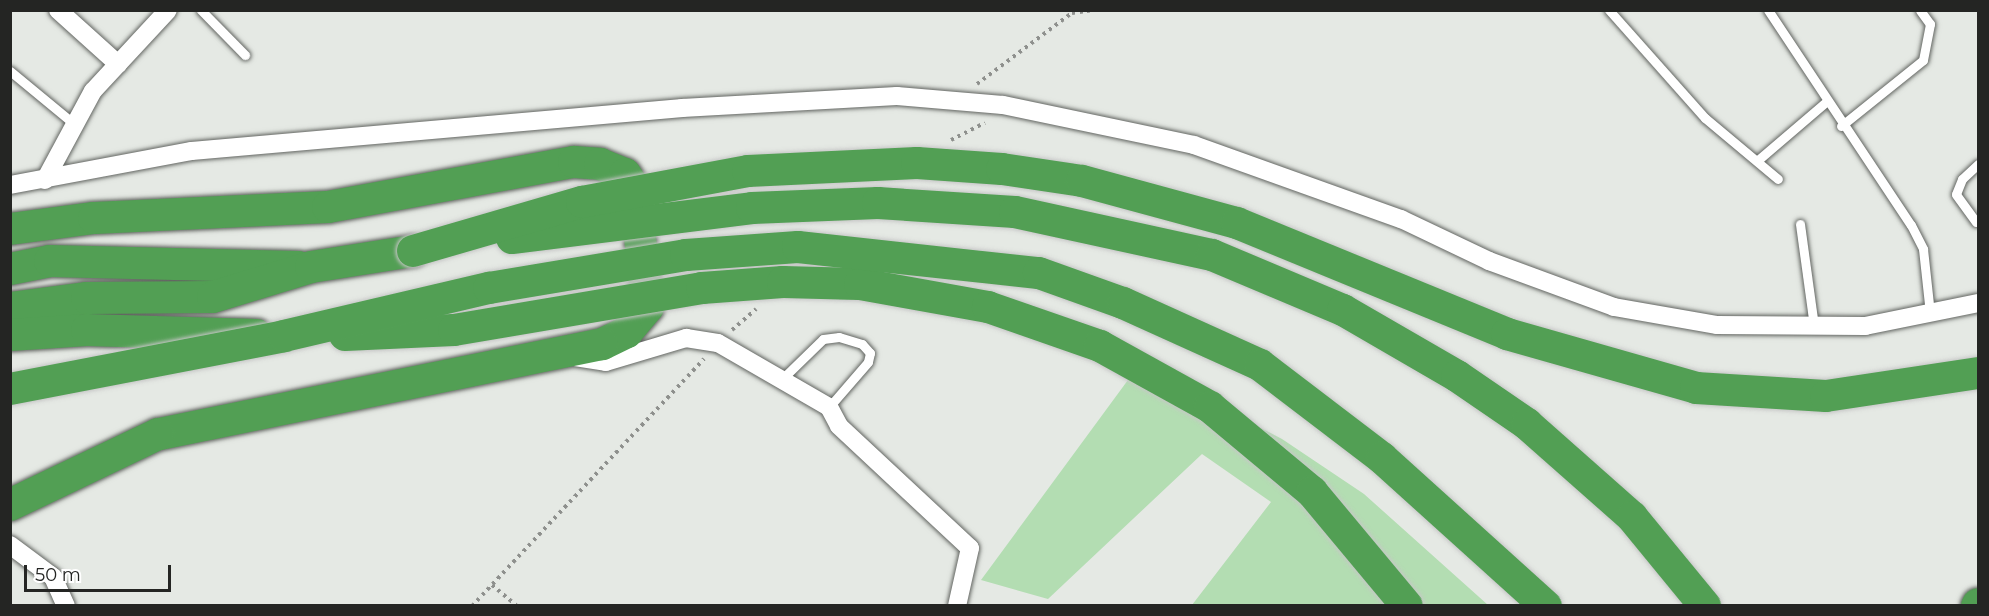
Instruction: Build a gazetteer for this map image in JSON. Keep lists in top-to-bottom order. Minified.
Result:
{"scale_bar":"50 m"}
